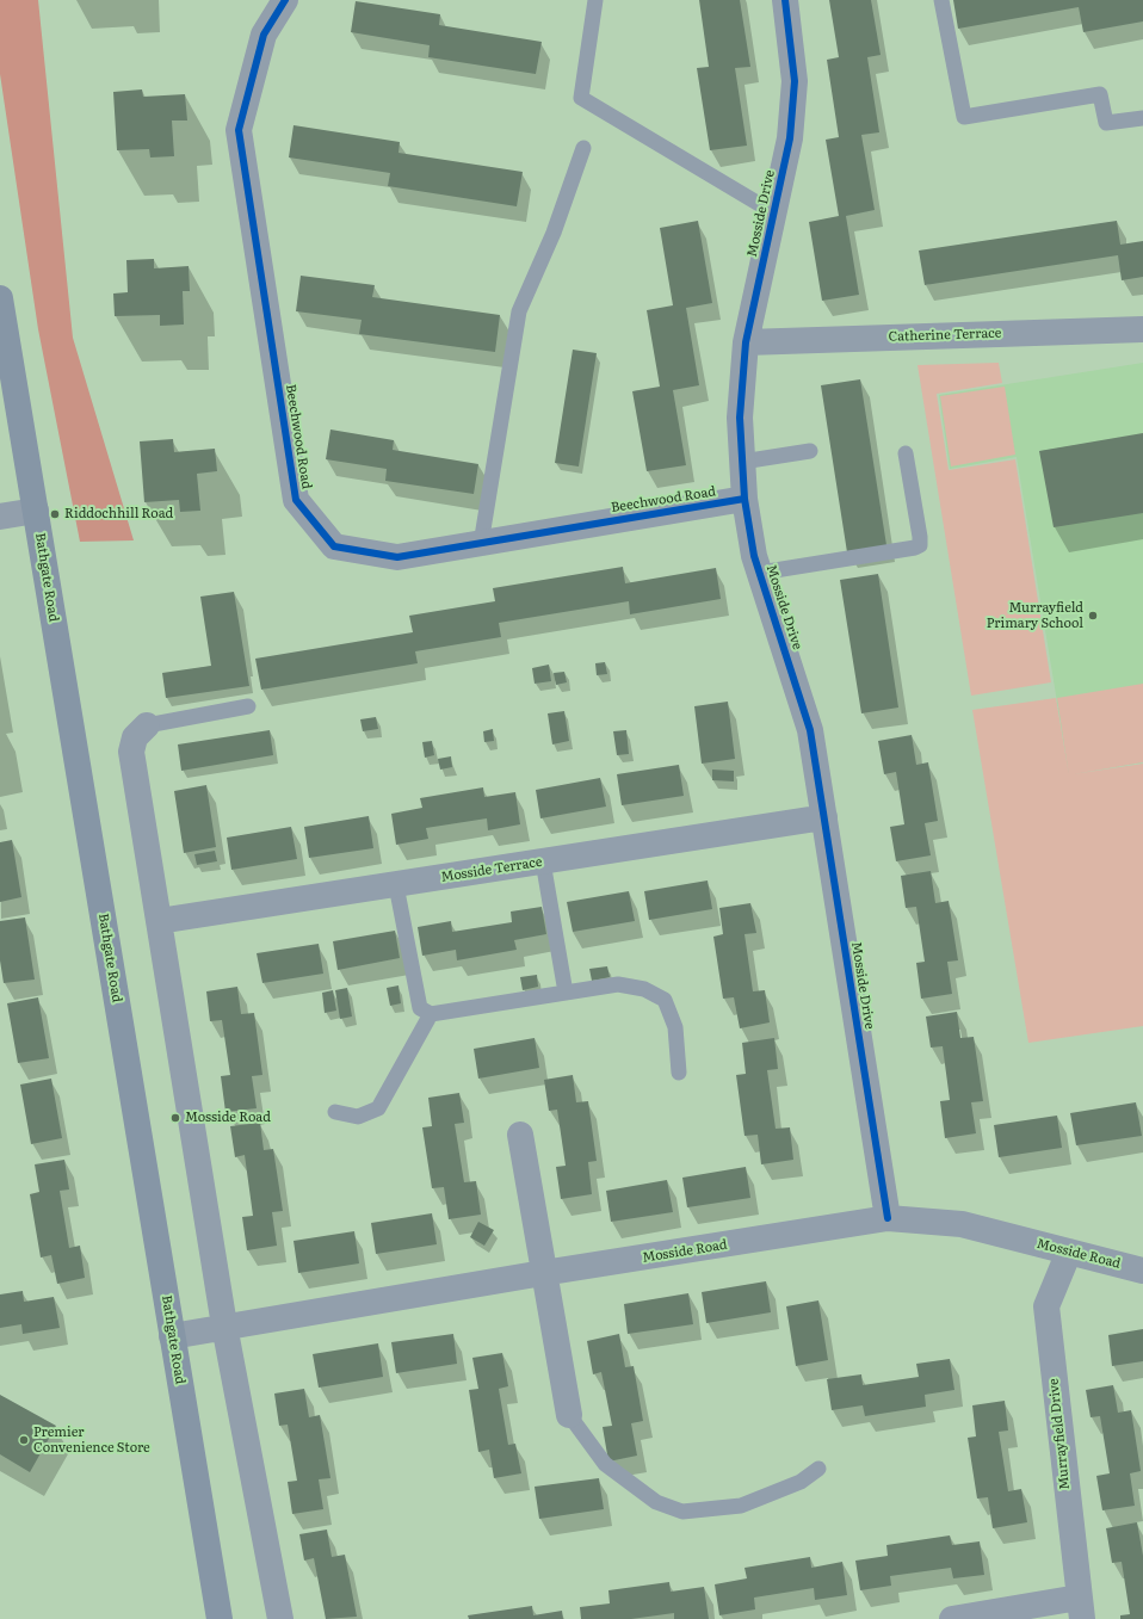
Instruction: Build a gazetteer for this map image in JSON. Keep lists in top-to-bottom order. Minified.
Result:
{"streets":{"main road":["Bathgate Road"],"street":["Mosside Drive","Catherine Terrace","Beechwood Road","Mosside Terrace","Mosside Road","Murrayfield Drive"]},"crossings":[["Mosside Drive","Catherine Terrace"],["Mosside Drive","Beechwood Road"],["Mosside Drive","Mosside Terrace"],["Mosside Drive","Mosside Road"],["Bathgate Road","Mosside Road"],["Mosside Road","Murrayfield Drive"]],"places":["Riddochhill Road","Murrayfield Primary School","Mosside Road","Premier Convenience Store"]}
